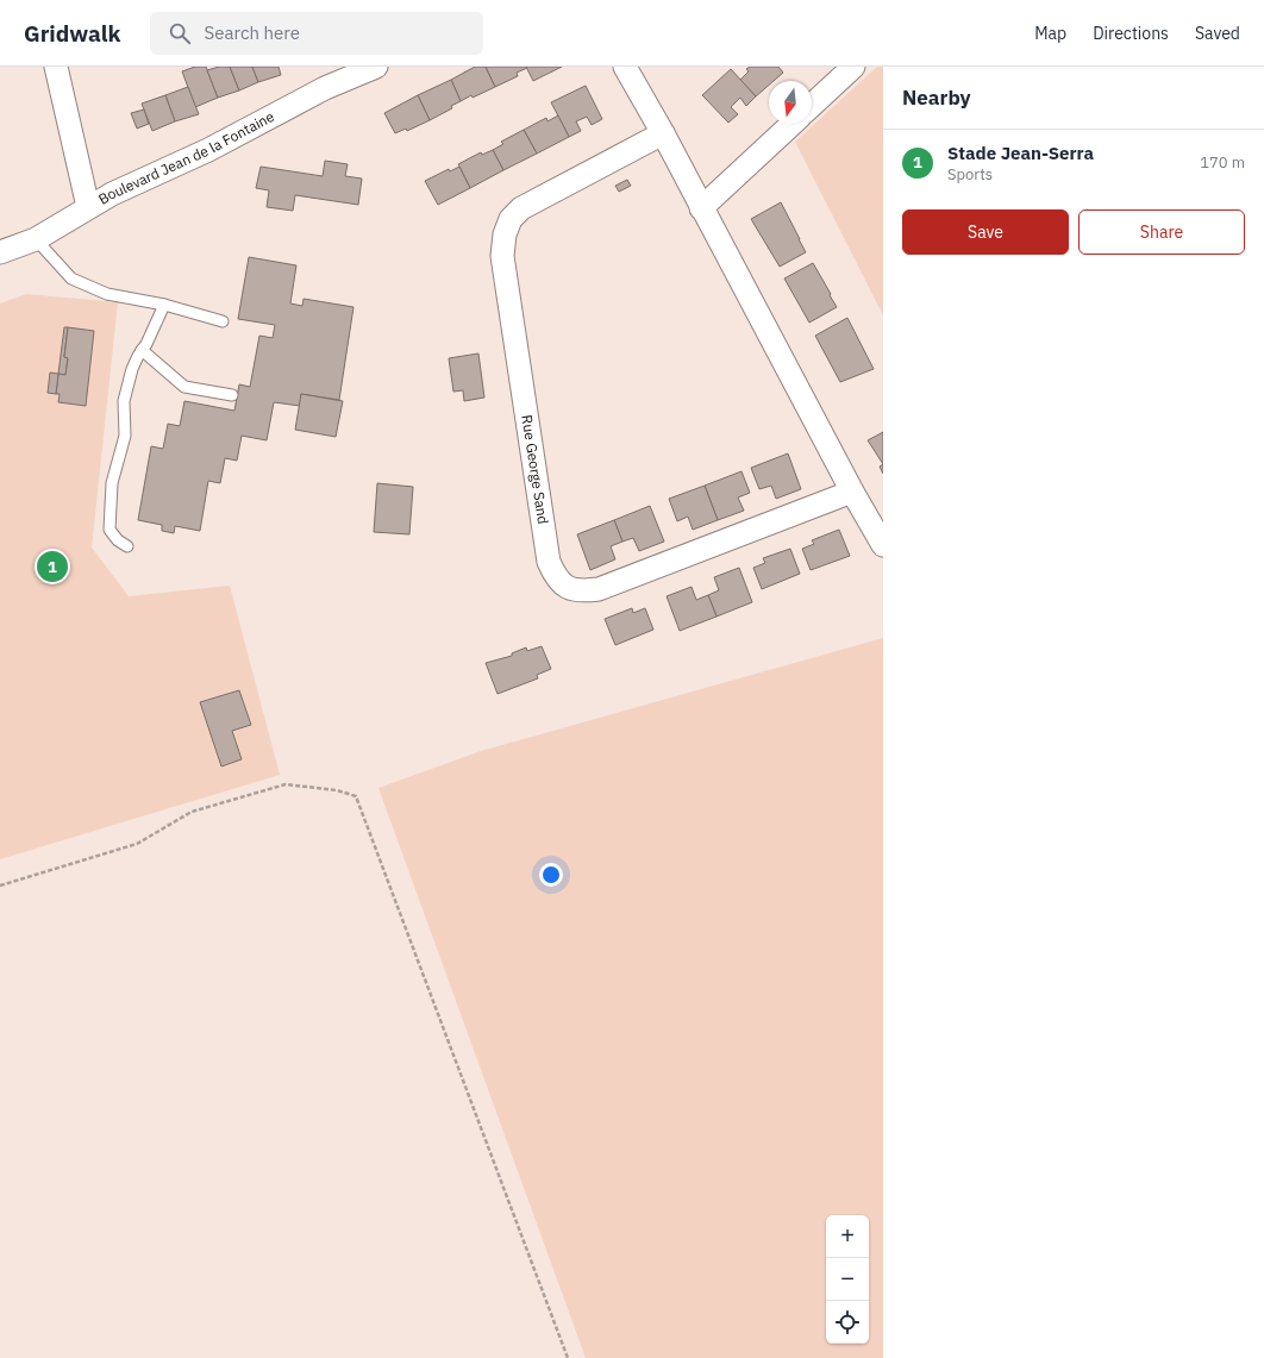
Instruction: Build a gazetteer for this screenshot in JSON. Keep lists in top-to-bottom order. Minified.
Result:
{"streets":{"street":["Boulevard Jean de la Fontaine","Rue George Sand"]},"north":"bottom","page":{"header":"Gridwalk","search":"Search here","nav":["Map","Directions","Saved"],"heading":"Nearby","list":[{"mark":"1","name":"Stade Jean-Serra","note":"Sports","value":"170 m"}],"buttons":["Save","Share"],"pins":"1","map_buttons":["+","−"]}}
